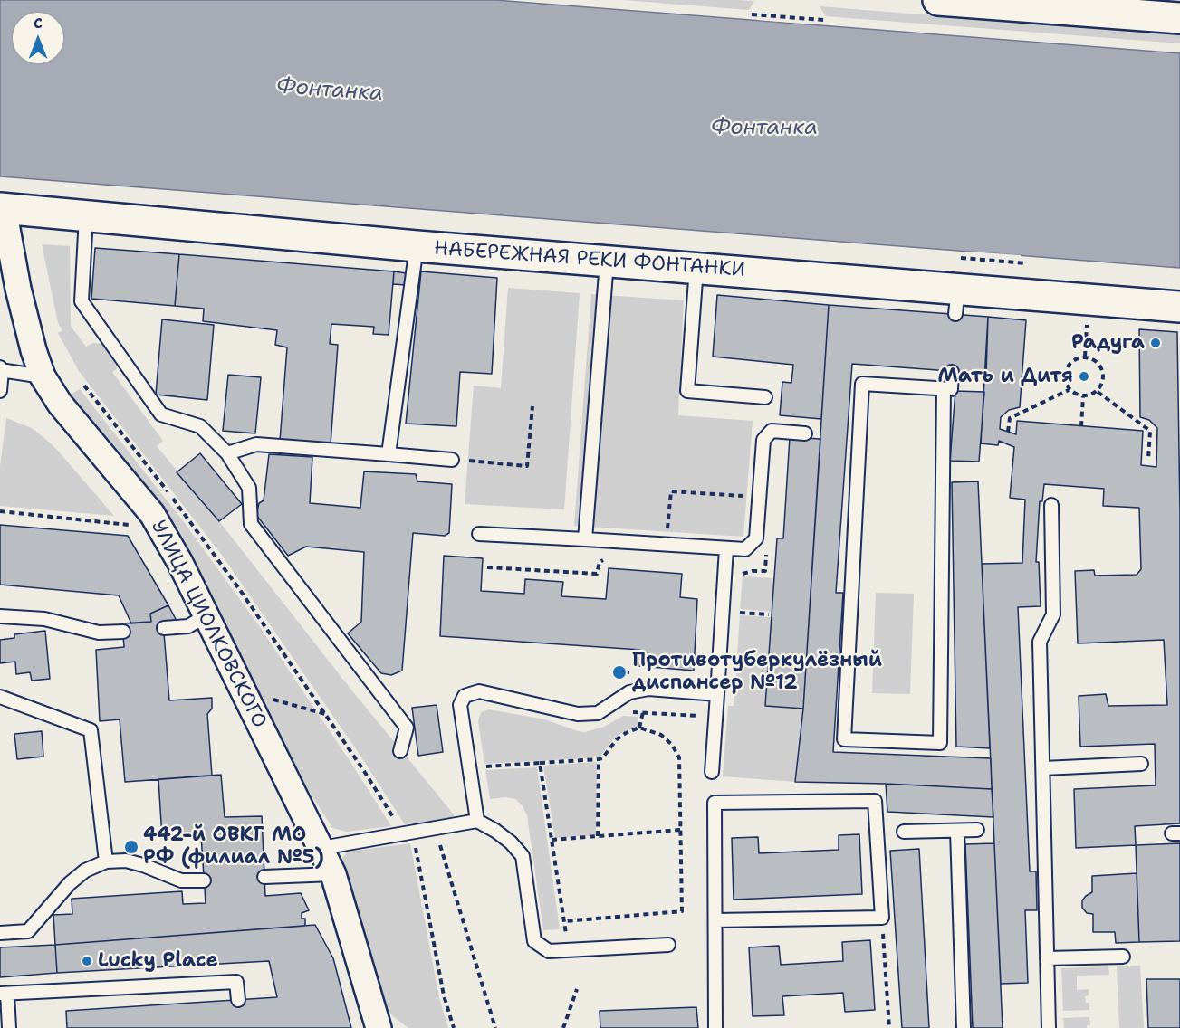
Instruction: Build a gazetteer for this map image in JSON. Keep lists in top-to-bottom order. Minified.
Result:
{"streets":{"street":["НАБЕРЕЖНАЯ РЕКИ ФОНТАНКИ","УЛИЦА ЦИОЛКОВСКОГО"]},"crossings":[["НАБЕРЕЖНАЯ РЕКИ ФОНТАНКИ","УЛИЦА ЦИОЛКОВСКОГО"]],"water":["Фонтанка"],"places":["Радуга","Мать и Дитя","Противотуберкулёзный диспансер №12","442-й ОВКГ МО РФ (филиал №5)","Lucky Place"],"north":"top"}
